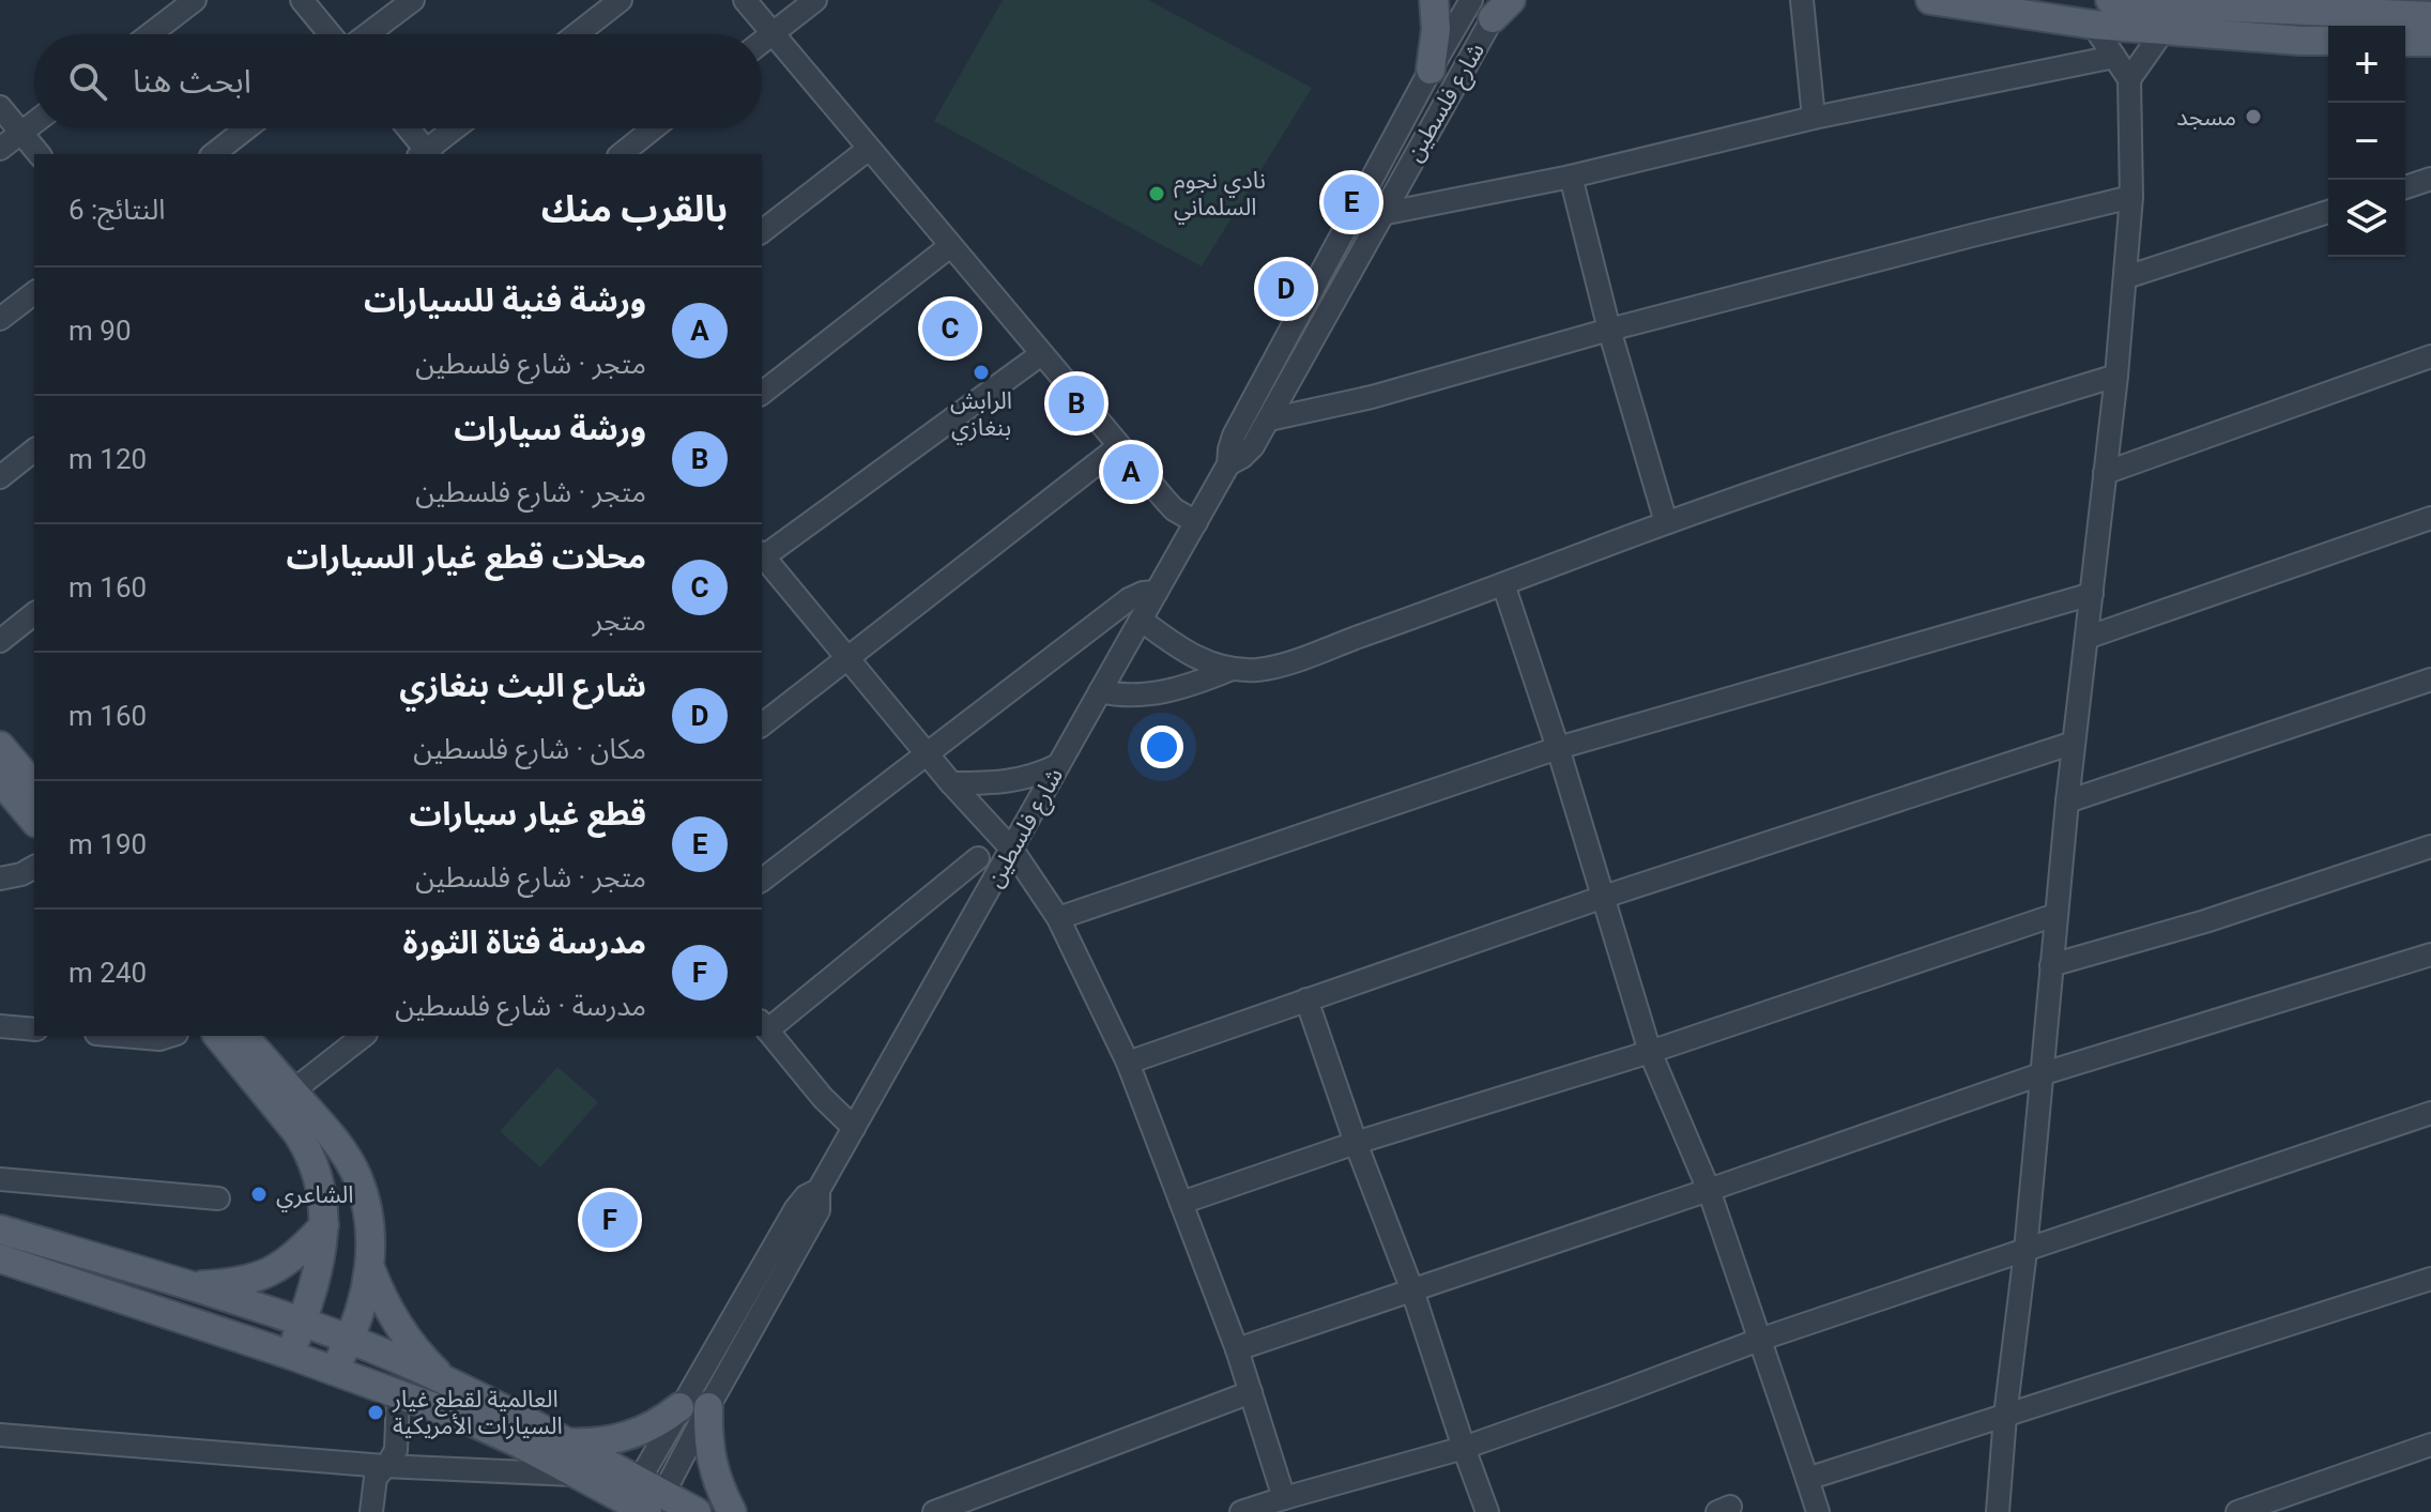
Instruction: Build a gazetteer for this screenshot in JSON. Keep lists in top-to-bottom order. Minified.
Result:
{"streets":{"street":["شارع فلسطين"]},"places":["مسجد","نادي نجوم السلماني","الرابش بنغازي","الشاعري","العالمية لقطع غيار السيارات الأمريكية"],"page":{"map_buttons":["+","−"],"search":"ابحث هنا","heading":["بالقرب منك","النتائج: 6"],"pins":["E","D","C","B","A","F"],"list":[{"mark":"A","name":"ورشة فنية للسيارات","note":"متجر · شارع فلسطين","value":"90 m"},{"mark":"B","name":"ورشة سيارات","note":"متجر · شارع فلسطين","value":"120 m"},{"mark":"C","name":"محلات قطع غيار السيارات","note":"متجر","value":"160 m"},{"mark":"D","name":"شارع البث بنغازي","note":"مكان · شارع فلسطين","value":"160 m"},{"mark":"E","name":"قطع غيار سيارات","note":"متجر · شارع فلسطين","value":"190 m"},{"mark":"F","name":"مدرسة فتاة الثورة","note":"مدرسة · شارع فلسطين","value":"240 m"}]}}
